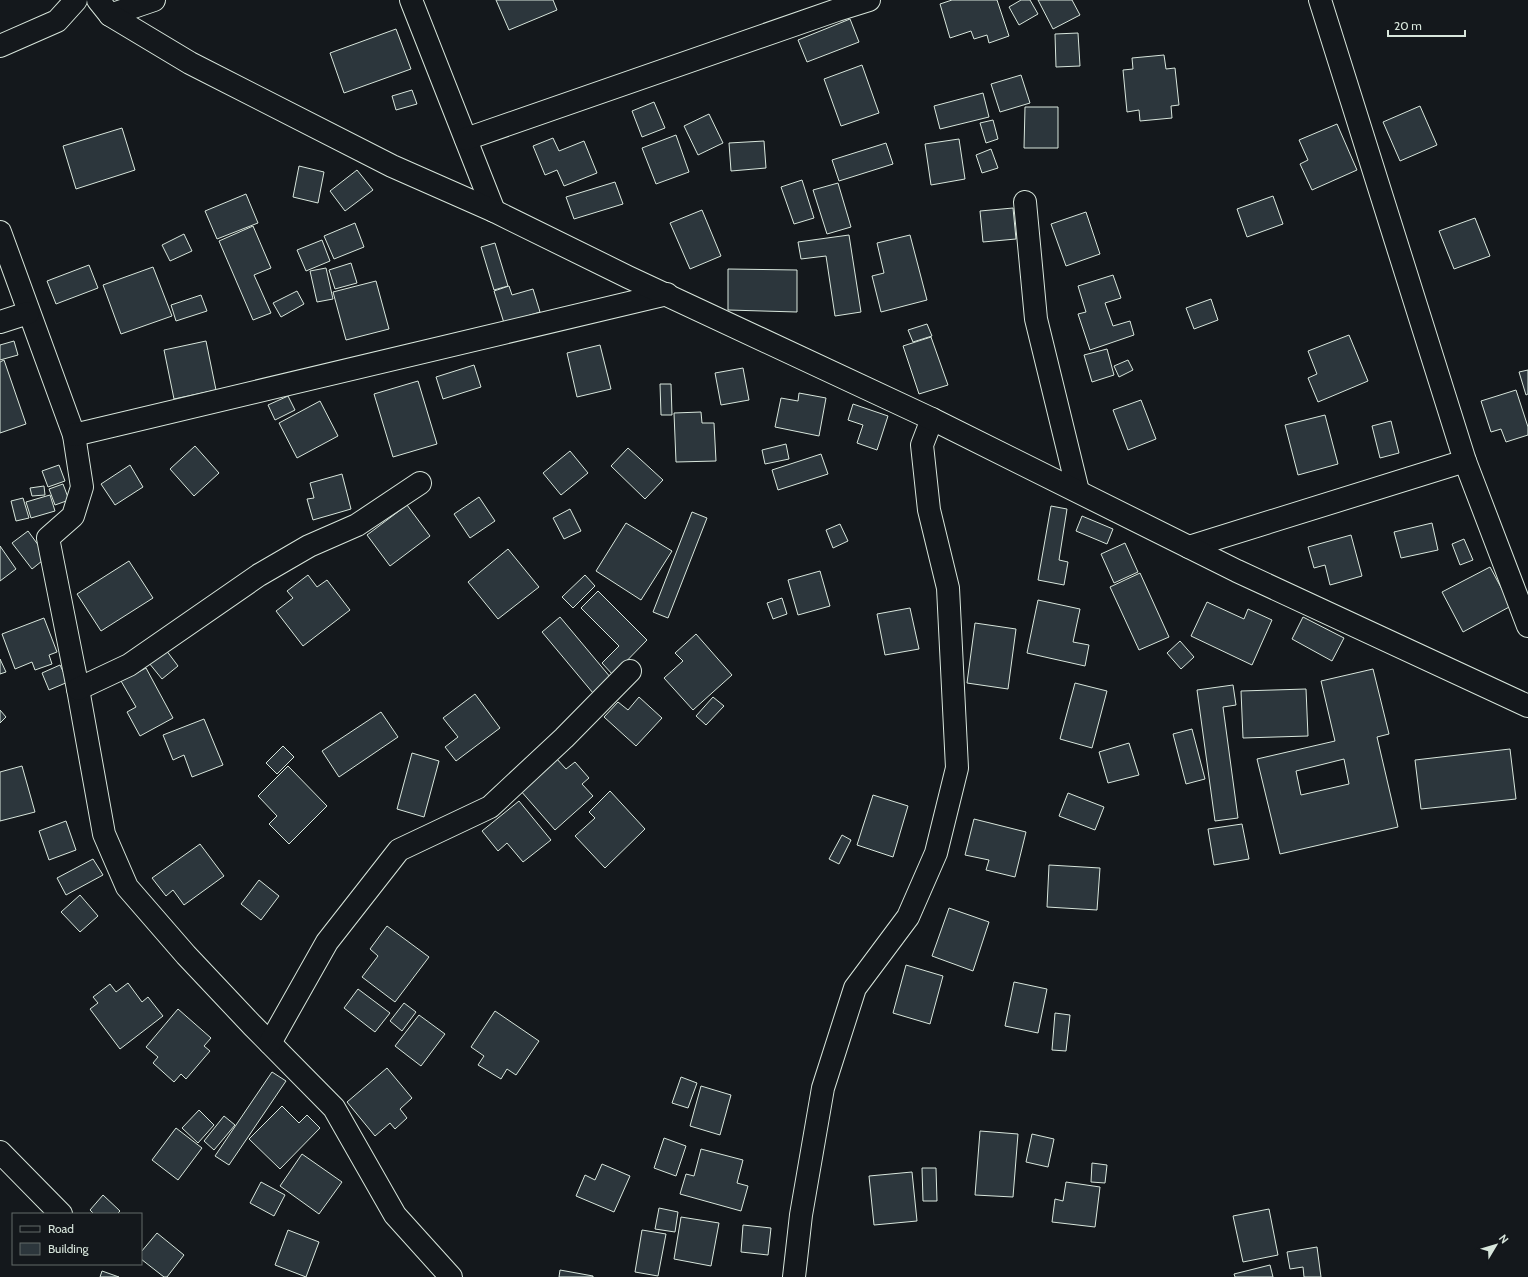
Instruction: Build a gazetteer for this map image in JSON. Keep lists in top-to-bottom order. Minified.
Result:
{"legend":["Road","Building"],"scale_bar":"20 m","north":"top right"}
